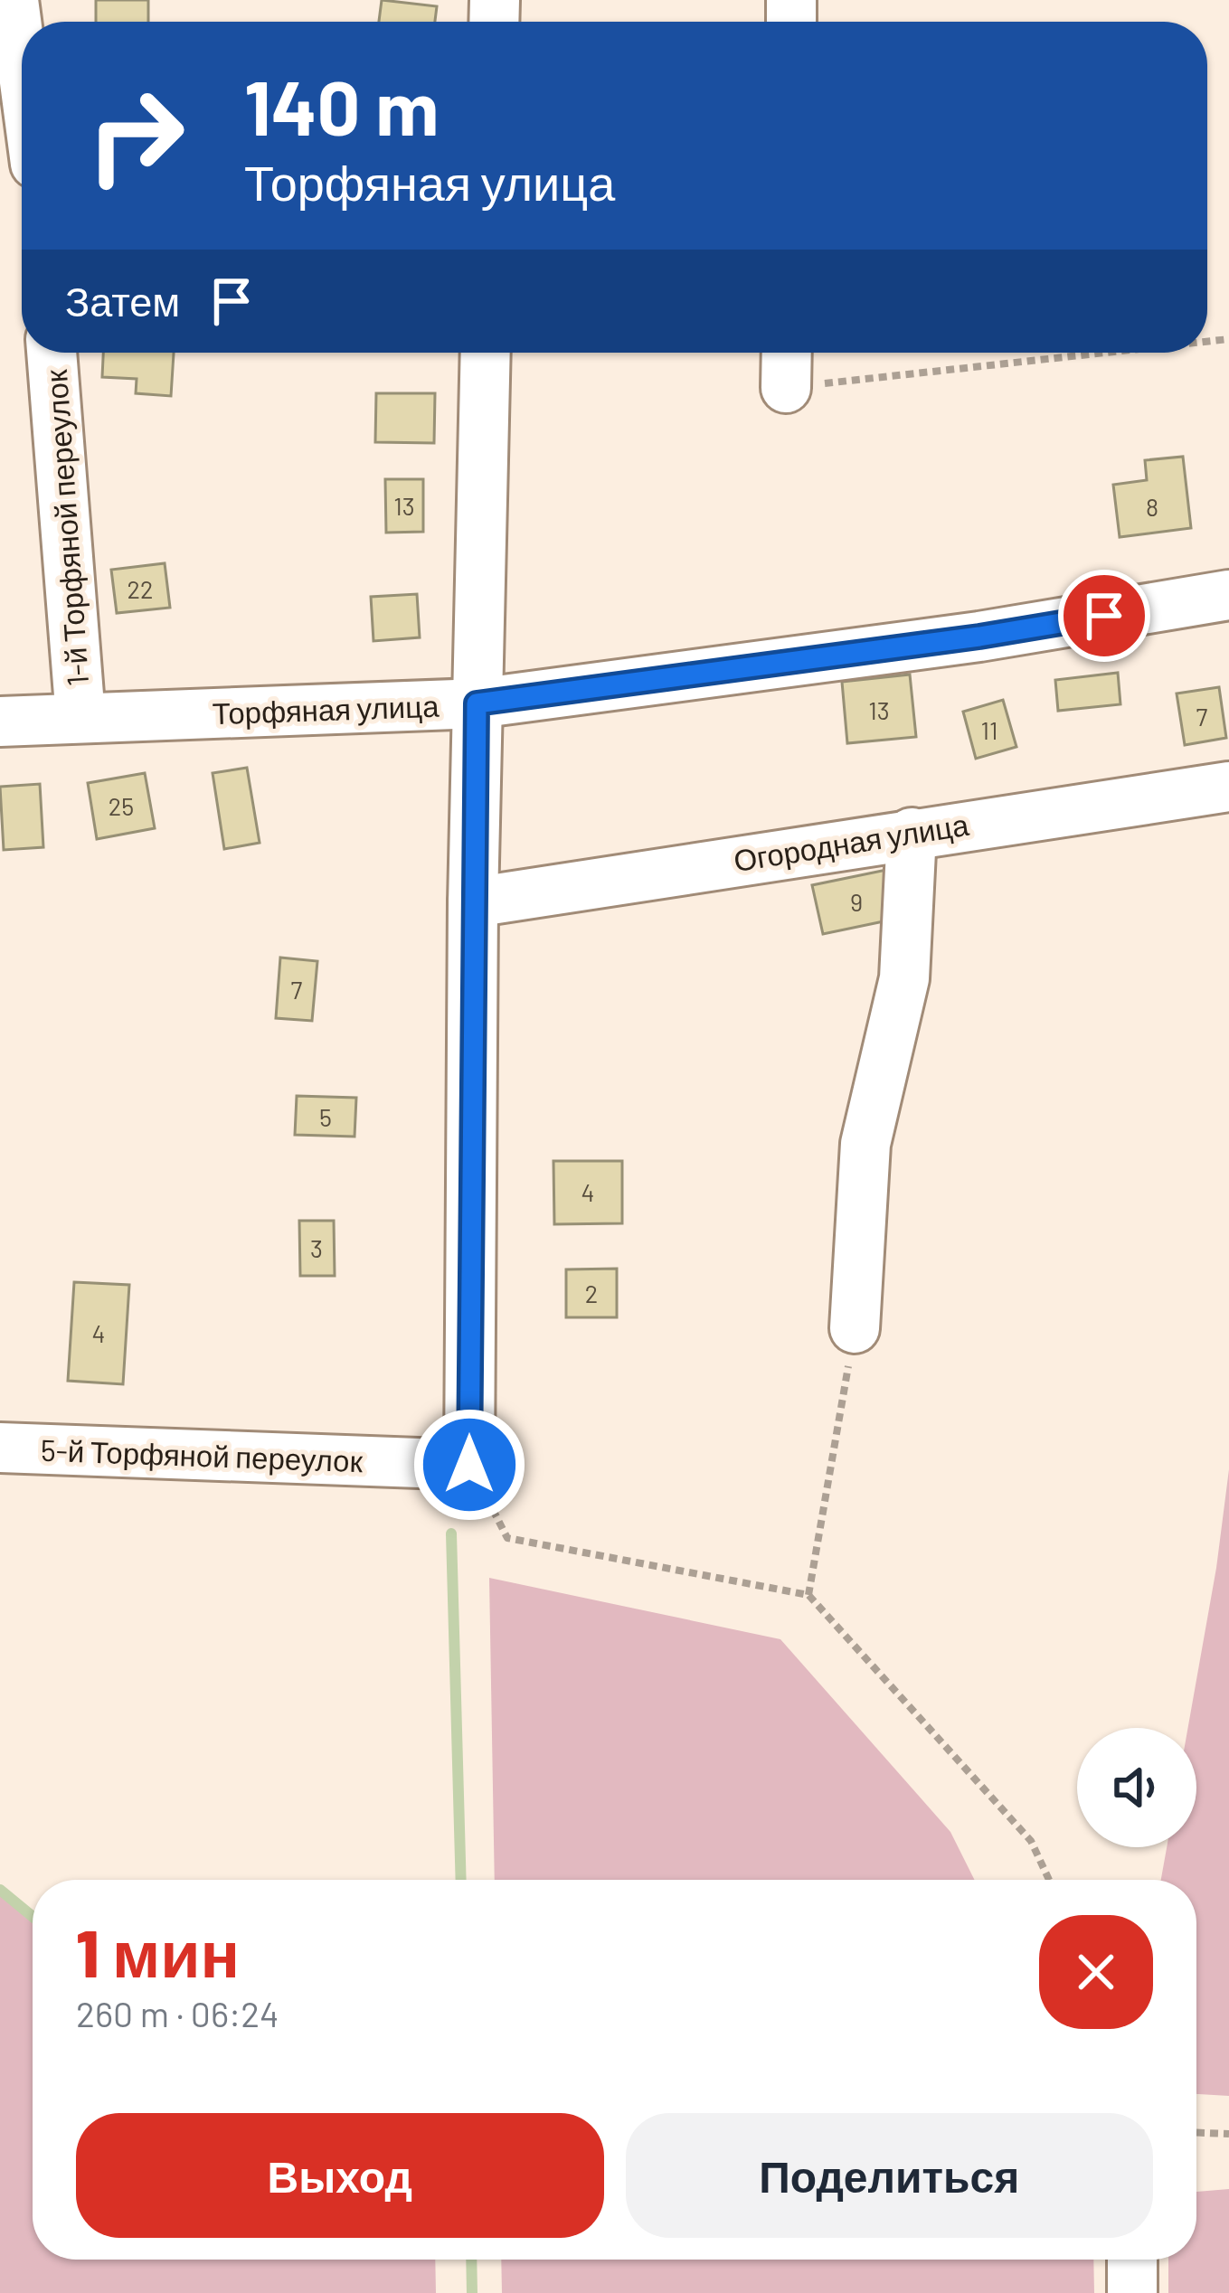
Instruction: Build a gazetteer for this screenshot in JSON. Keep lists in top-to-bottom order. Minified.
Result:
{"streets":{"street":["1-й Торфяной переулок","Торфяная улица","Огородная улица","5-й Торфяной переулок"]},"crossings":[["1-й Торфяной переулок","Торфяная улица"]],"house_numbers":["13","8","22","13","7","11","25","9","7","5","4","3","2","4"],"page":{"turn":["140 m","Торфяная улица"],"then":"Затем","heading":["1 мин","260 m · 06:24"],"buttons":["Выход","Поделиться"]}}
